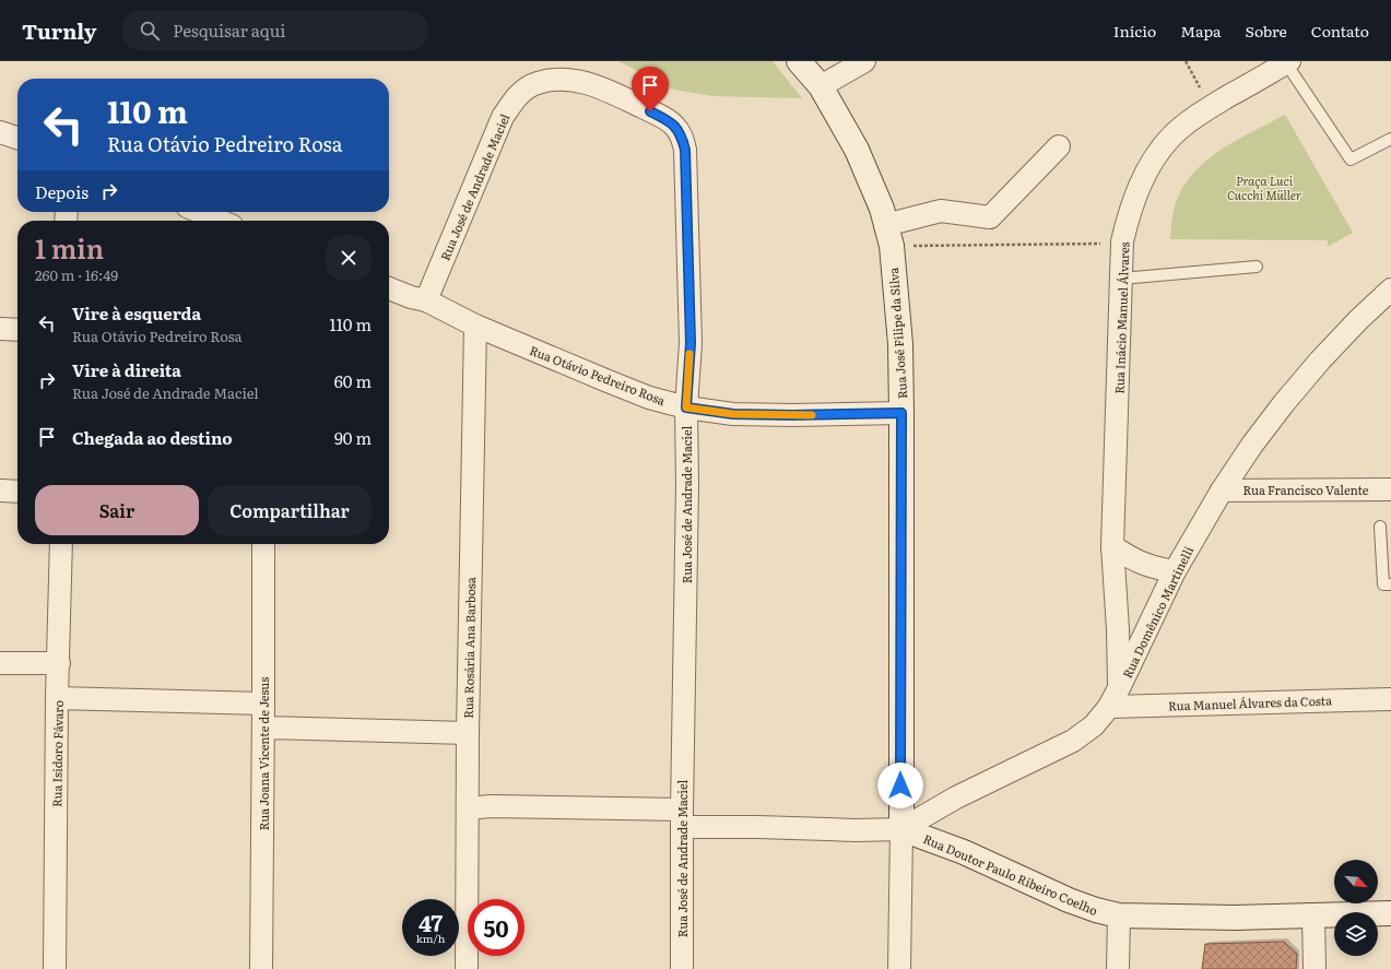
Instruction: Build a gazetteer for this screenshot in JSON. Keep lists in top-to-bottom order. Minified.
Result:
{"streets":{"main road":["Rua José Filipe da Silva","Rua Doutor Paulo Ribeiro Coelho"],"street":["Rua José de Andrade Maciel","Rua Inácio Manuel Álvares","Rua Otávio Pedreiro Rosa","Rua Francisco Valente","Rua Domênico Martinelli","Rua Rosária Ana Barbosa","Rua Manuel Álvares da Costa","Rua Isidoro Fávaro","Rua Joana Vicente de Jesus"]},"crossings":[["Rua José de Andrade Maciel","Rua Otávio Pedreiro Rosa"],["Rua José de Andrade Maciel","Rua Doutor Paulo Ribeiro Coelho"],["Rua Inácio Manuel Álvares","Rua Domênico Martinelli"],["Rua Inácio Manuel Álvares","Rua Manuel Álvares da Costa"],["Rua José Filipe da Silva","Rua Otávio Pedreiro Rosa"],["Rua José Filipe da Silva","Rua Domênico Martinelli"],["Rua José Filipe da Silva","Rua Doutor Paulo Ribeiro Coelho"],["Rua Otávio Pedreiro Rosa","Rua Rosária Ana Barbosa"],["Rua Francisco Valente","Rua Domênico Martinelli"],["Rua Domênico Martinelli","Rua Manuel Álvares da Costa"],["Rua Domênico Martinelli","Rua Doutor Paulo Ribeiro Coelho"],["Rua Rosária Ana Barbosa","Rua Doutor Paulo Ribeiro Coelho"]],"parks":["Praça Luci Cucchi Müller"],"north":"bottom right","page":{"header":"Turnly","search":"Pesquisar aqui","nav":["Início","Mapa","Sobre","Contato"],"turn":["110 m","Rua Otávio Pedreiro Rosa"],"then":"Depois","heading":["1 min","260 m · 16:49"],"list":[{"name":"Vire à esquerda","note":"Rua Otávio Pedreiro Rosa","value":"110 m"},{"name":"Vire à direita","note":"Rua José de Andrade Maciel","value":"60 m"},{"name":"Chegada ao destino","value":"90 m"}],"buttons":["Sair","Compartilhar"],"speed":"47 km/h","limit":"50"}}
